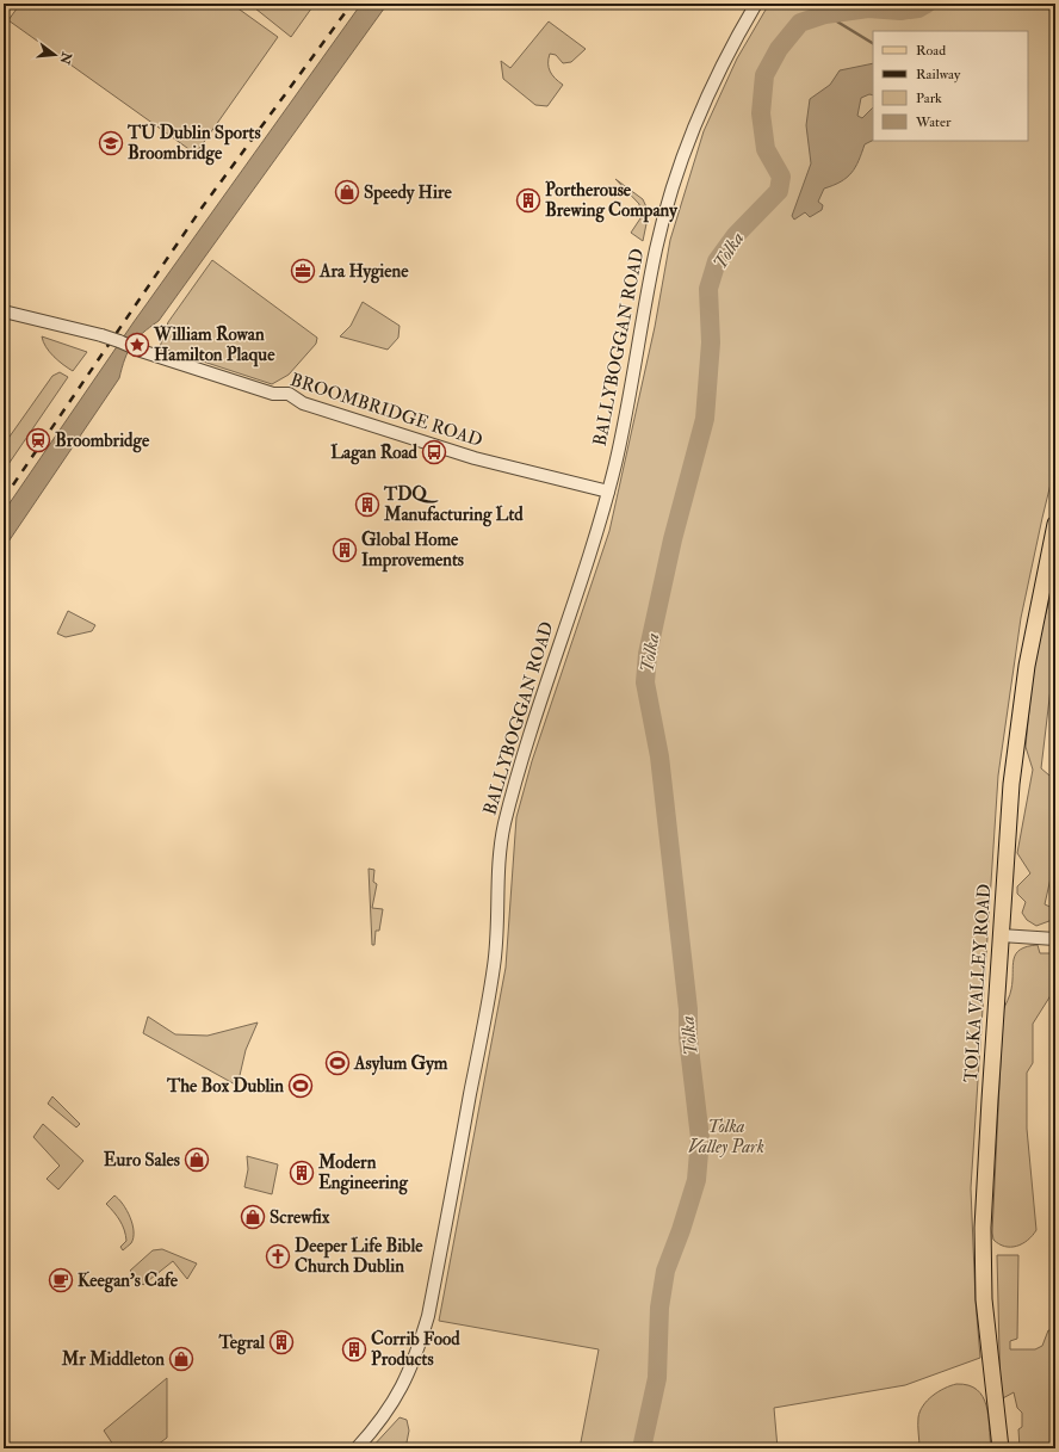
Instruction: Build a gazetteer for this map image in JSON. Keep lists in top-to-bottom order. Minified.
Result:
{"streets":{"main road":["TOLKA VALLEY ROAD"],"street":["BALLYBOGGAN ROAD","BROOMBRIDGE ROAD"]},"crossings":[["BALLYBOGGAN ROAD","BROOMBRIDGE ROAD"]],"water":["Tolka"],"parks":["Tolka Valley Park"],"places":{"school or university":["TU Dublin Sports Broombridge"],"shop":["Speedy Hire","Euro Sales","Screwfix","Mr Middleton"],"building":["Portherouse Brewing Company","TDQ Manufacturing Ltd","Global Home Improvements","Modern Engineering","Tegral","Corrib Food Products"],"office":["Ara Hygiene"],"place":["William Rowan Hamilton Plaque"],"station":["Broombridge"],"bus stop":["Lagan Road"],"sports":["Asylum Gym","The Box Dublin"],"church":["Deeper Life Bible Church Dublin"],"cafe":["Keegan's Cafe"]},"legend":["Road","Railway","Park","Water"],"north":"right"}
